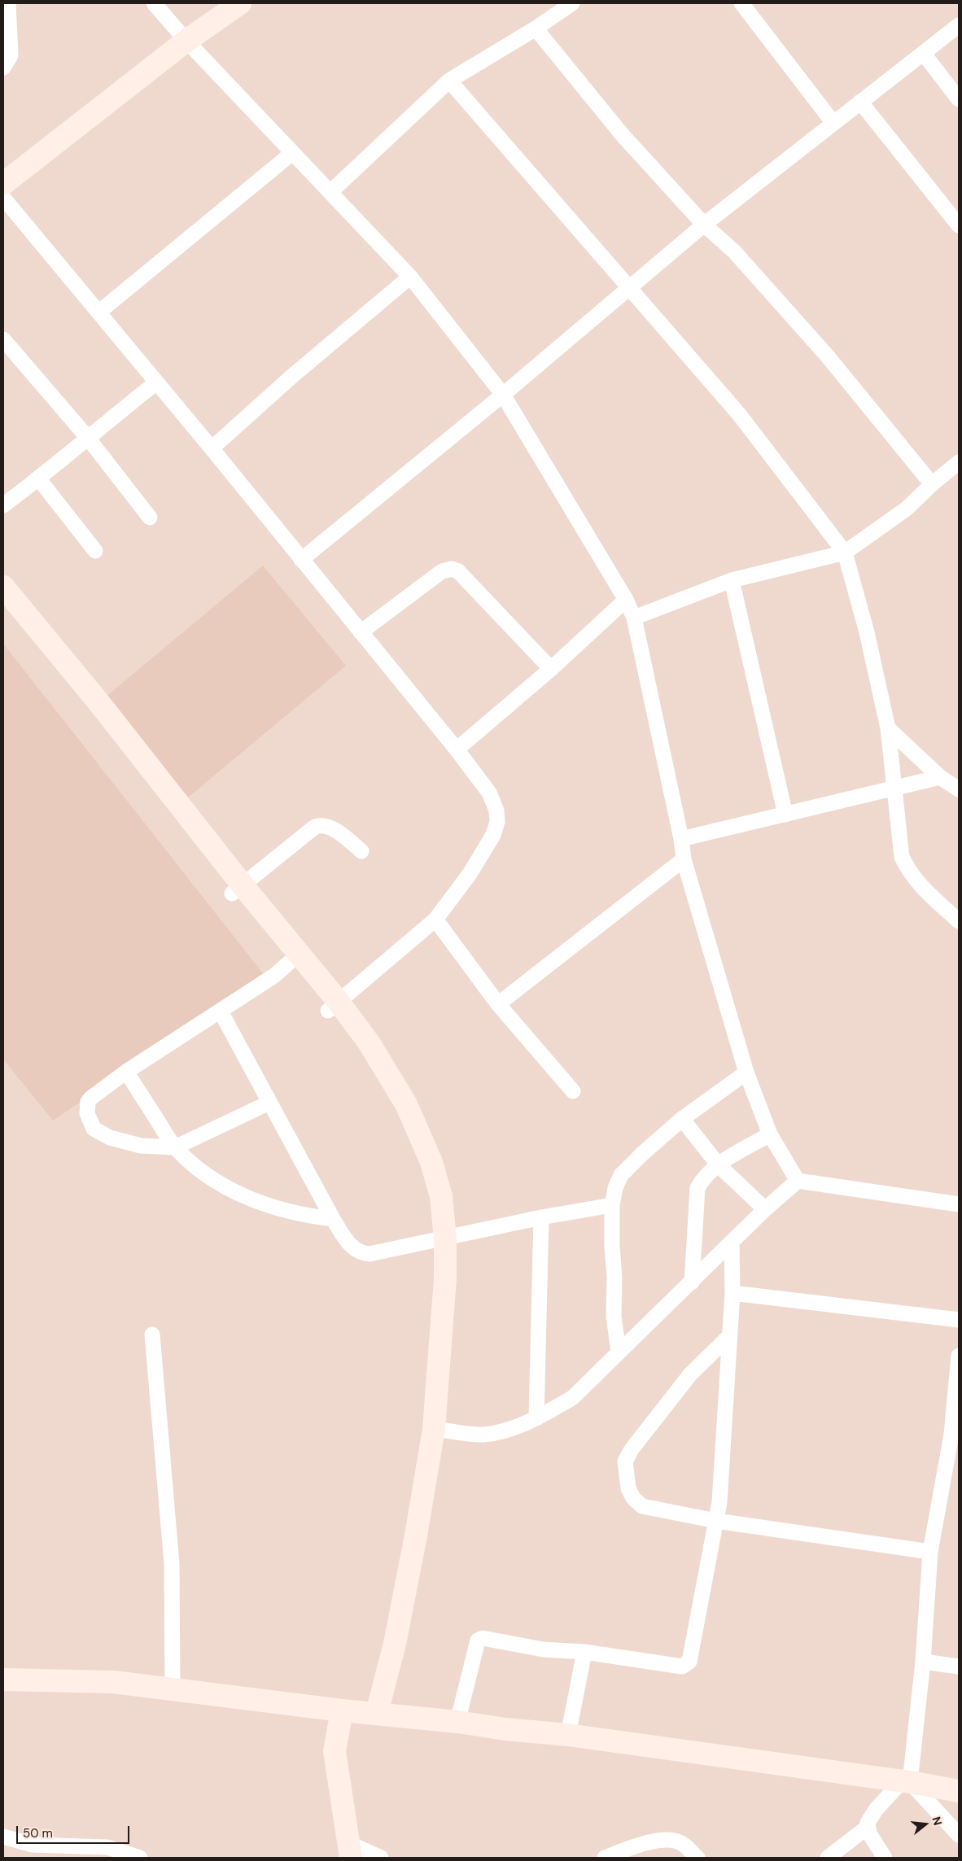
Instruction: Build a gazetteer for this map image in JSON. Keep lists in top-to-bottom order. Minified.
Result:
{"scale_bar":"50 m","north":"right"}
